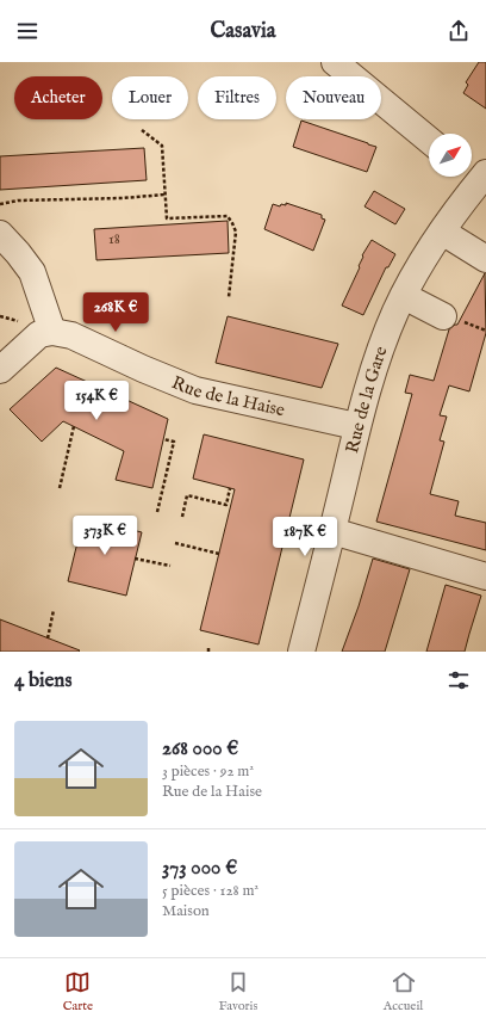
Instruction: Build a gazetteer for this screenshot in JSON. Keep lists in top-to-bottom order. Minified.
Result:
{"streets":{"street":["Rue de la Haise","Rue de la Gare"]},"crossings":[["Rue de la Haise","Rue de la Gare"]],"house_numbers":["18"],"north":"top right","page":{"header":"Casavia","chip":["Acheter","Louer","Filtres","Nouveau"],"price":["268K €","154K €","373K €","187K €"],"heading":"4 biens","list":[{"name":"268 000 €","note":"3 pièces · 92 m² · Rue de la Haise"},{"name":"373 000 €","note":"5 pièces · 128 m² · Maison"}],"tabs":["Carte","Favoris","Accueil"]}}
